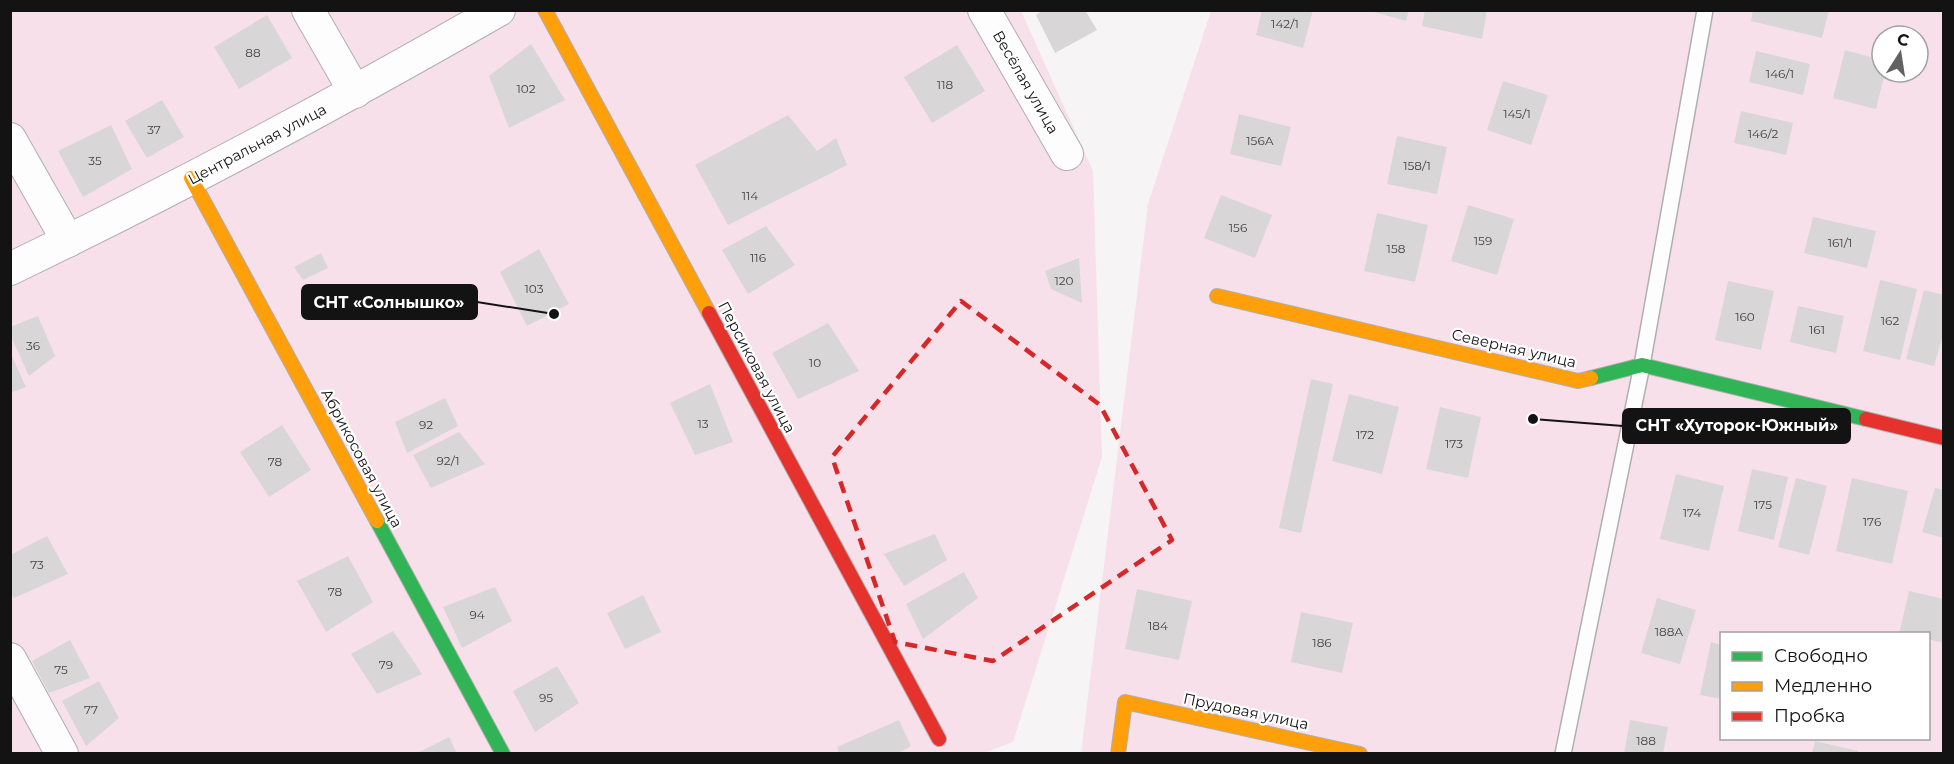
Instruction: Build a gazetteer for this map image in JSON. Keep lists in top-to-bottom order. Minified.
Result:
{"streets":{"street":["Весёлая улица","Центральная улица","Северная улица","Персиковая улица","Абрикосовая улица","Прудовая улица"]},"crossings":[["Центральная улица","Абрикосовая улица"]],"places":["СНТ «Солнышко»","СНТ «Хуторок-Южный»"],"house_numbers":["142/1","88","146/1","118","102","145/1","37","146/2","156А","35","158/1","114","156","159","161/1","158","116","120","103","160","162","161","36","10","13","92","172","173","92/1","78","175","174","176","73","78","94","184","188А","186","79","75","95","77","188"],"legend":["Свободно","Медленно","Пробка"],"north":"top"}
